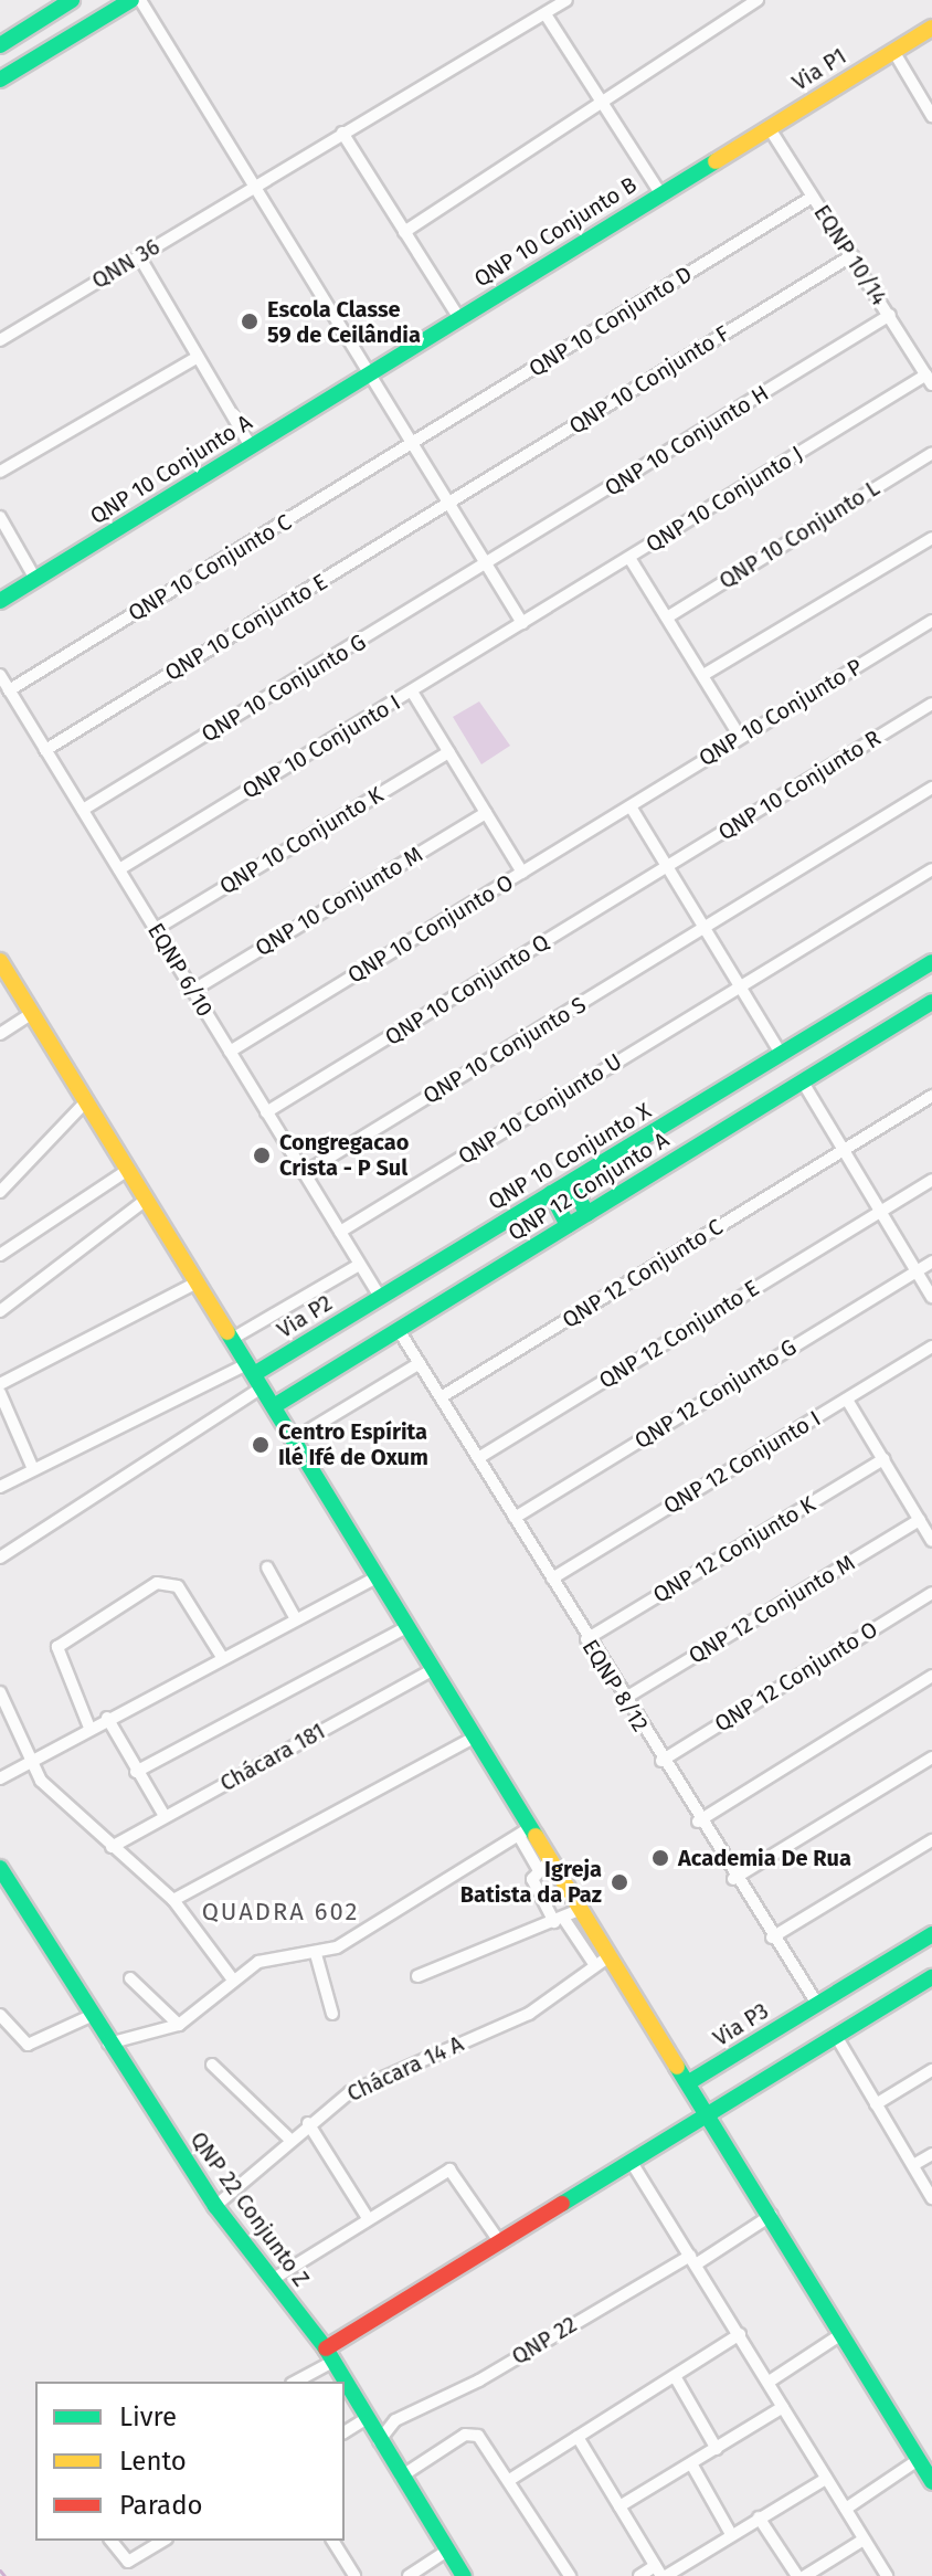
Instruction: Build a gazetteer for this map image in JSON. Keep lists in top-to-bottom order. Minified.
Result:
{"streets":{"street":["Via P1","QNP 10 Conjunto B","EQNP 10/14","QNN 36","QNP 10 Conjunto D","QNP 10 Conjunto F","QNP 10 Conjunto H","QNP 10 Conjunto A","QNP 10 Conjunto J","QNP 10 Conjunto L","QNP 10 Conjunto C","QNP 10 Conjunto E","QNP 10 Conjunto G","QNP 10 Conjunto P","QNP 10 Conjunto I","QNP 10 Conjunto R","QNP 10 Conjunto K","QNP 10 Conjunto M","QNP 10 Conjunto O","EQNP 6/10","QNP 10 Conjunto Q","QNP 10 Conjunto S","QNP 10 Conjunto U","QNP 10 Conjunto X","QNP 12 Conjunto A","QNP 12 Conjunto C","Via P2","QNP 12 Conjunto E","QNP 12 Conjunto G","QNP 12 Conjunto I","QNP 12 Conjunto K","QNP 12 Conjunto M","QNP 12 Conjunto O","EQNP 8/12","Chácara 181","Via P3","Chácara 14 A","QNP 22 Conjunto Z","QNP 22"]},"crossings":[["Via P1","QNP 10 Conjunto B"],["Via P1","EQNP 10/14"],["QNP 10 Conjunto B","EQNP 10/14"],["QNP 10 Conjunto B","QNP 10 Conjunto A"],["EQNP 10/14","QNP 10 Conjunto D"],["EQNP 10/14","QNP 10 Conjunto F"],["EQNP 10/14","QNP 10 Conjunto H"],["EQNP 10/14","QNP 10 Conjunto J"],["QNP 10 Conjunto D","QNP 10 Conjunto C"],["QNP 10 Conjunto F","QNP 10 Conjunto E"],["QNP 10 Conjunto H","QNP 10 Conjunto G"],["QNP 10 Conjunto J","QNP 10 Conjunto I"],["QNP 10 Conjunto C","EQNP 6/10"],["QNP 10 Conjunto E","EQNP 6/10"],["QNP 10 Conjunto G","EQNP 6/10"],["QNP 10 Conjunto P","QNP 10 Conjunto O"],["QNP 10 Conjunto I","EQNP 6/10"],["QNP 10 Conjunto R","QNP 10 Conjunto Q"],["QNP 10 Conjunto K","EQNP 6/10"],["QNP 10 Conjunto M","EQNP 6/10"],["QNP 10 Conjunto O","EQNP 6/10"],["EQNP 6/10","QNP 10 Conjunto Q"],["EQNP 6/10","QNP 10 Conjunto S"],["EQNP 6/10","QNP 10 Conjunto U"],["EQNP 6/10","QNP 10 Conjunto X"],["EQNP 6/10","Via P2"],["QNP 10 Conjunto X","Via P2"],["QNP 12 Conjunto A","EQNP 8/12"],["QNP 12 Conjunto C","EQNP 8/12"],["QNP 12 Conjunto E","EQNP 8/12"],["QNP 12 Conjunto G","EQNP 8/12"],["QNP 12 Conjunto I","EQNP 8/12"],["QNP 12 Conjunto K","EQNP 8/12"],["QNP 12 Conjunto M","EQNP 8/12"],["QNP 12 Conjunto O","EQNP 8/12"],["EQNP 8/12","Via P3"],["Chácara 14 A","QNP 22 Conjunto Z"],["QNP 22 Conjunto Z","QNP 22"]],"districts":["QUADRA 602"],"places":["Escola Classe 59 de Ceilândia","Congregacao Crista - P Sul","Centro Espírita Ilé Ifé de Oxum","Academia De Rua","Igreja Batista da Paz"],"legend":["Livre","Lento","Parado"]}
